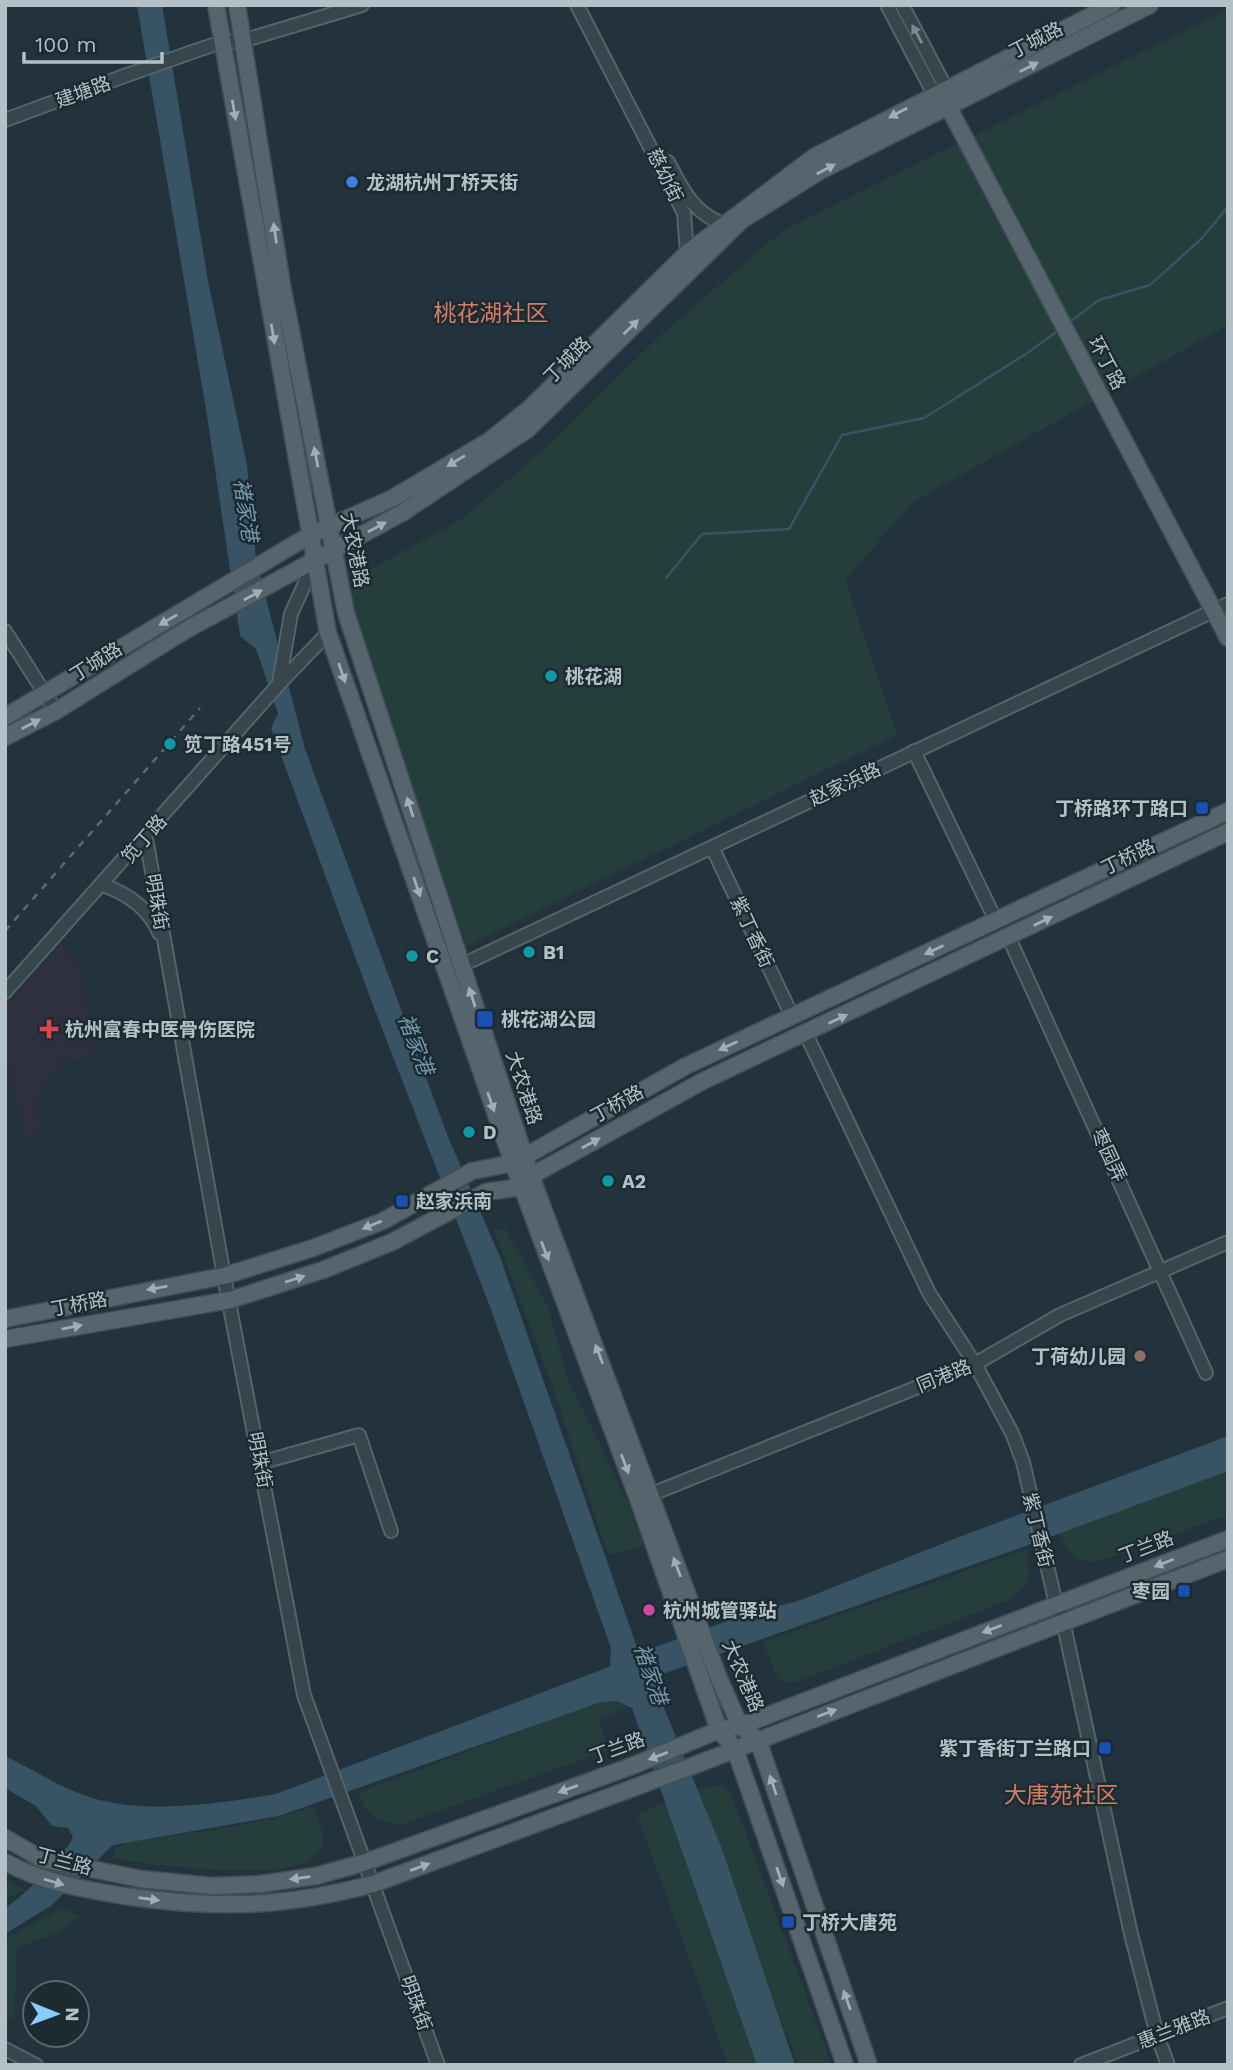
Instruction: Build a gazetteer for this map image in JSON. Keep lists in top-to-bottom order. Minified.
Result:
{"streets":{"main road":["丁城路","环丁路","大农港路","丁桥路","丁兰路"],"street":["建塘路","慈幼街","赵家浜路","笕丁路","明珠街","紫丁香街","枣园弄","同港路","惠兰雅路"]},"crossings":[["丁城路","慈幼街"],["丁城路","环丁路"],["丁城路","大农港路"],["建塘路","大农港路"],["环丁路","赵家浜路"],["大农港路","赵家浜路"],["大农港路","笕丁路"],["大农港路","丁桥路"],["大农港路","同港路"],["大农港路","丁兰路"],["赵家浜路","紫丁香街"],["笕丁路","明珠街"],["丁桥路","明珠街"],["丁桥路","紫丁香街"],["丁桥路","枣园弄"],["明珠街","丁兰路"],["紫丁香街","同港路"],["紫丁香街","丁兰路"],["紫丁香街","惠兰雅路"],["枣园弄","同港路"]],"districts":["桃花湖社区","大唐苑社区"],"water":["褚家港"],"places":{"other":["龙湖杭州丁桥天街","桃花湖","笕丁路451号","B1","C","D","A2","丁荷幼儿园","杭州城管驿站"],"transit":["丁桥路环丁路口","桃花湖公园","赵家浜南","枣园","紫丁香街丁兰路口","丁桥大唐苑"],"health":["杭州富春中医骨伤医院"]},"scale_bar":"100 m","north":"right"}
